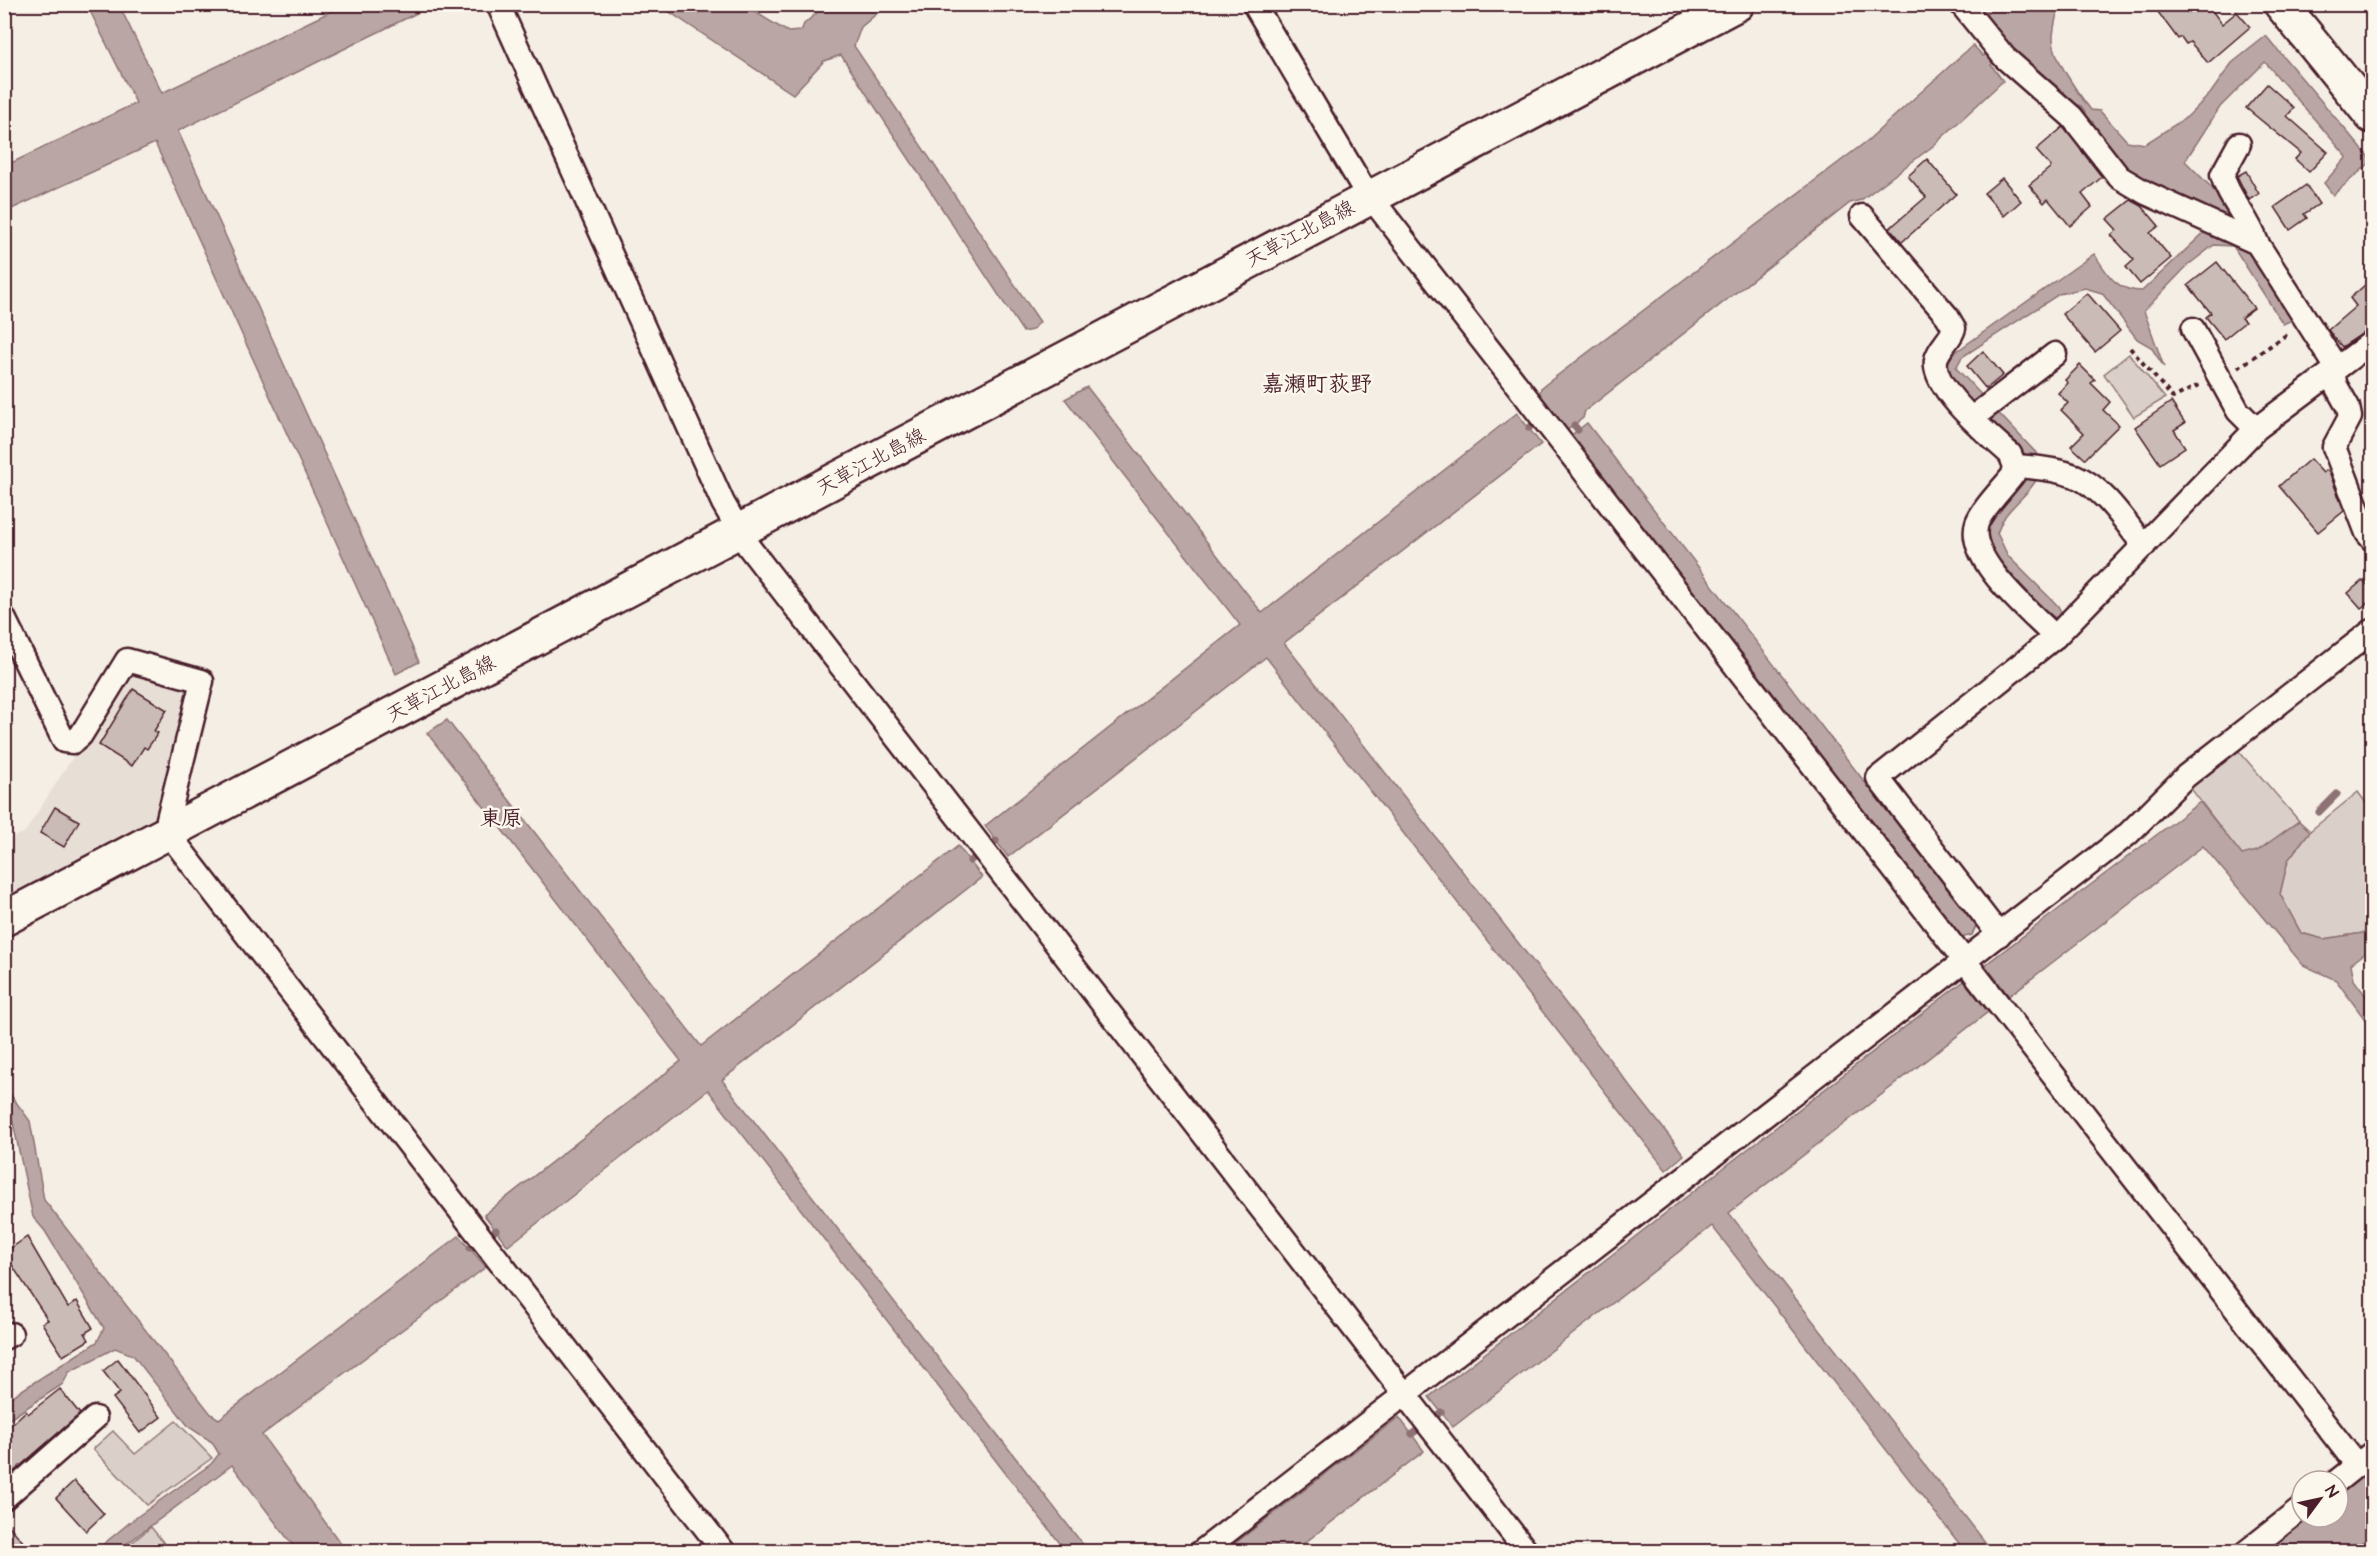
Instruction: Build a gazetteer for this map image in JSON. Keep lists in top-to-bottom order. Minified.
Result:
{"streets":{"street":["天草江北島線"]},"districts":["嘉瀬町荻野","東原"],"north":"top right"}
